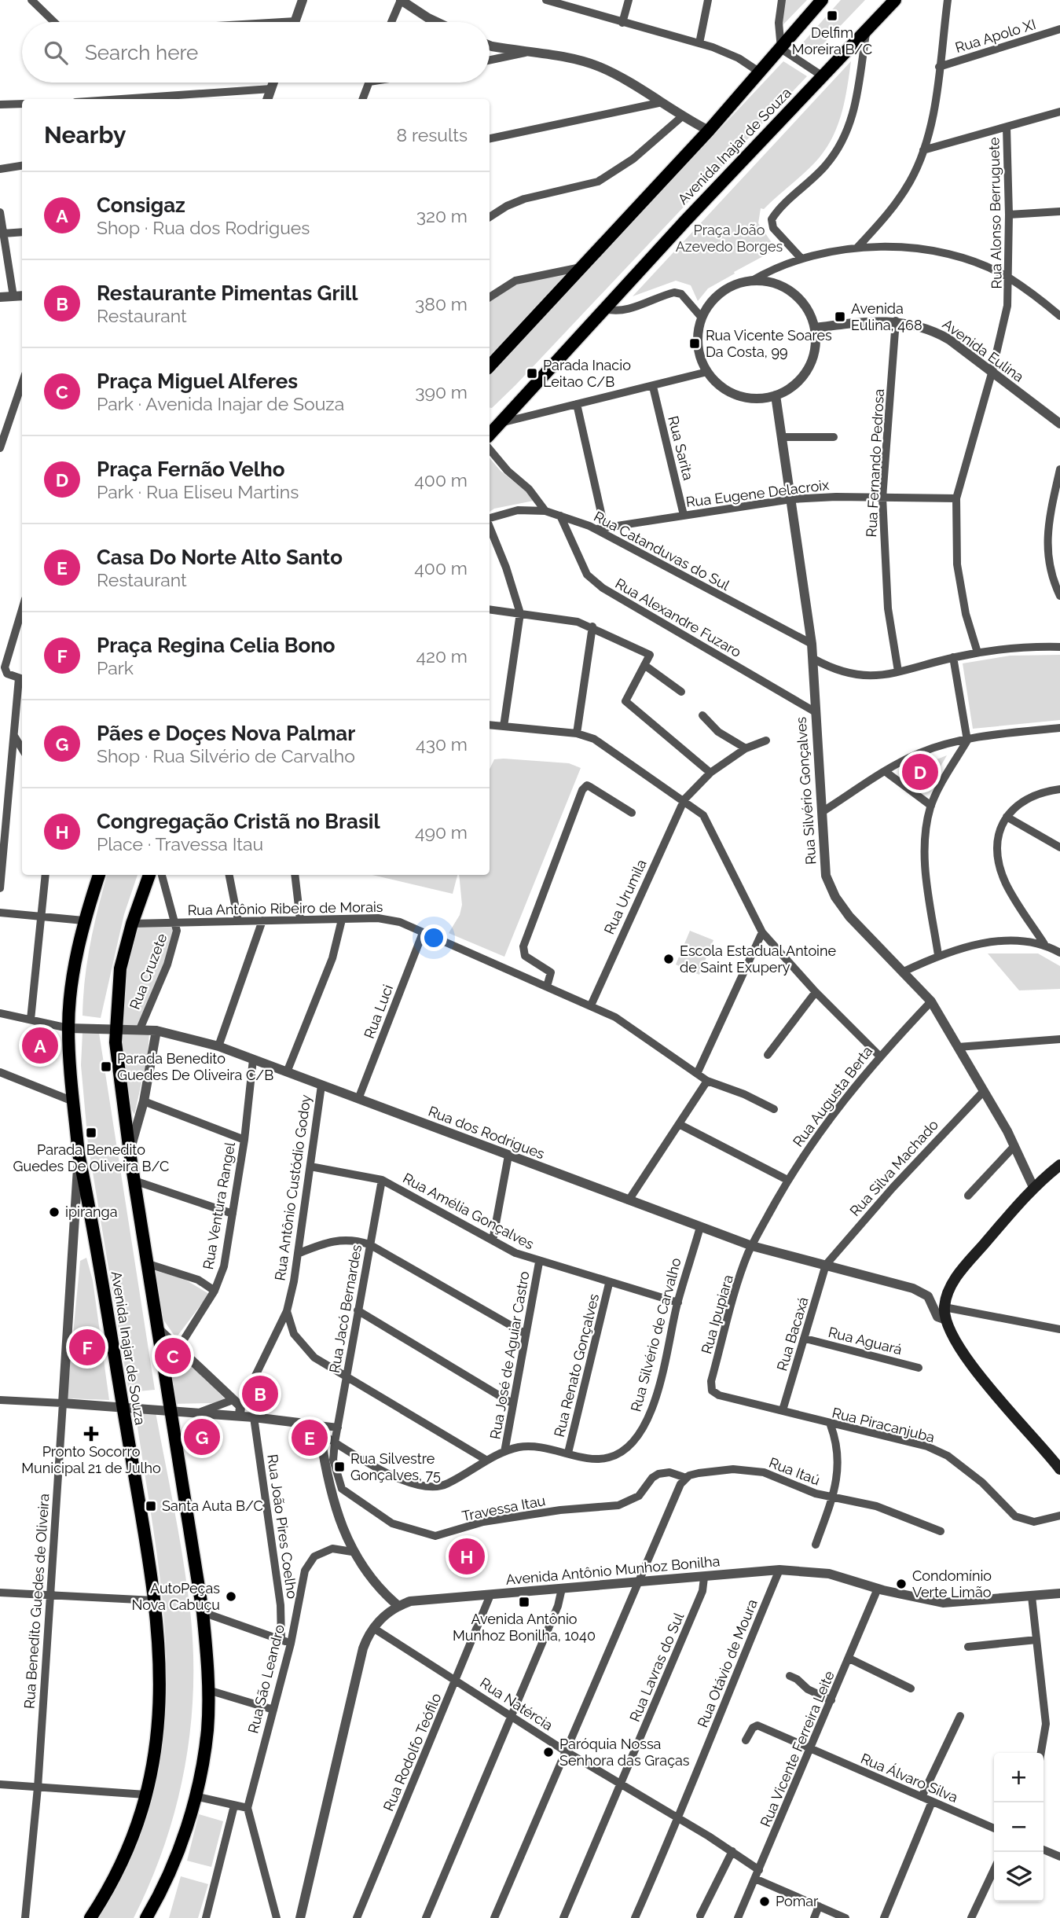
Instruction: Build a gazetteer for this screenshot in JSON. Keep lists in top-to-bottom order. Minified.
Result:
{"streets":{"main road":["Avenida Inajar de Souza"],"street":["Rua Apolo XI","Rua Alonso Berruguete","Avenida Eulina","Rua Sarita","Rua Fernando Pedrosa","Rua Eugene Delacroix","Rua Catanduvas do Sul","Rua Alexandre Fuzaro","Rua Silvério Gonçalves","Rua Urumila","Rua Antônio Ribeiro de Morais","Rua Cruzete","Rua Luci","Rua Augusta Berta","Rua dos Rodrigues","Rua Silva Machado","Rua Antônio Custódio Godoy","Rua Ventura Rangel","Rua Amélia Gonçalves","Rua Jacó Bernardes","Rua Ipupiara","Rua Bacaxá","Rua Silvério de Carvalho","Rua Aguará","Rua José de Aguiar Castro","Rua Renato Gonçalves","Rua Piracanjuba","Rua Itaú","Travessa Itau","Rua João Pires Coelho","Avenida Antônio Munhoz Bonilha","Rua Benedito Guedes de Oliveira","Rua Otávio de Moura","Rua Lavras do Sul","Rua São Leandro","Rua Natércia","Rua Vicente Ferreira Leite","Rua Rodolfo Teófilo","Rua Álvaro Silva"]},"crossings":[["Avenida Inajar de Souza","Rua dos Rodrigues"],["Avenida Inajar de Souza","Rua Silvério de Carvalho"],["Avenida Inajar de Souza","Rua Benedito Guedes de Oliveira"],["Rua Alonso Berruguete","Avenida Eulina"],["Rua Alonso Berruguete","Rua Eugene Delacroix"],["Avenida Eulina","Rua Fernando Pedrosa"],["Avenida Eulina","Rua Silvério Gonçalves"],["Rua Sarita","Rua Eugene Delacroix"],["Rua Fernando Pedrosa","Rua Eugene Delacroix"],["Rua Eugene Delacroix","Rua Catanduvas do Sul"],["Rua Eugene Delacroix","Rua Silvério Gonçalves"],["Rua Catanduvas do Sul","Rua Alexandre Fuzaro"],["Rua Catanduvas do Sul","Rua Silvério Gonçalves"],["Rua Alexandre Fuzaro","Rua Silvério Gonçalves"],["Rua Silvério Gonçalves","Rua Augusta Berta"],["Rua Silvério Gonçalves","Rua Silva Machado"],["Rua Urumila","Rua Antônio Ribeiro de Morais"],["Rua Antônio Ribeiro de Morais","Rua Cruzete"],["Rua Antônio Ribeiro de Morais","Rua Luci"],["Rua Cruzete","Rua dos Rodrigues"],["Rua Luci","Rua dos Rodrigues"],["Rua Augusta Berta","Rua dos Rodrigues"],["Rua Augusta Berta","Rua Ipupiara"],["Rua dos Rodrigues","Rua Silva Machado"],["Rua dos Rodrigues","Rua Antônio Custódio Godoy"],["Rua dos Rodrigues","Rua Ventura Rangel"],["Rua dos Rodrigues","Rua Ipupiara"],["Rua dos Rodrigues","Rua Bacaxá"],["Rua dos Rodrigues","Rua Silvério de Carvalho"],["Rua Silva Machado","Rua Bacaxá"],["Rua Antônio Custódio Godoy","Rua Amélia Gonçalves"],["Rua Antônio Custódio Godoy","Rua Silvério de Carvalho"],["Rua Amélia Gonçalves","Rua Jacó Bernardes"],["Rua Amélia Gonçalves","Rua Silvério de Carvalho"],["Rua Amélia Gonçalves","Rua José de Aguiar Castro"],["Rua Amélia Gonçalves","Rua Renato Gonçalves"],["Rua Jacó Bernardes","Rua Silvério de Carvalho"],["Rua Jacó Bernardes","Travessa Itau"],["Rua Ipupiara","Rua Piracanjuba"],["Rua Bacaxá","Rua Aguará"],["Rua Bacaxá","Rua Piracanjuba"],["Rua Silvério de Carvalho","Rua José de Aguiar Castro"],["Rua Silvério de Carvalho","Rua Renato Gonçalves"],["Rua Silvério de Carvalho","Travessa Itau"],["Rua Silvério de Carvalho","Rua João Pires Coelho"],["Rua Silvério de Carvalho","Rua Benedito Guedes de Oliveira"],["Rua Itaú","Travessa Itau"],["Avenida Antônio Munhoz Bonilha","Rua Otávio de Moura"],["Avenida Antônio Munhoz Bonilha","Rua Lavras do Sul"],["Avenida Antônio Munhoz Bonilha","Rua Natércia"],["Avenida Antônio Munhoz Bonilha","Rua Vicente Ferreira Leite"],["Avenida Antônio Munhoz Bonilha","Rua Rodolfo Teófilo"],["Rua Otávio de Moura","Rua Natércia"],["Rua Lavras do Sul","Rua Natércia"],["Rua Natércia","Rua Vicente Ferreira Leite"],["Rua Natércia","Rua Rodolfo Teófilo"],["Rua Vicente Ferreira Leite","Rua Álvaro Silva"]],"parks":["Praça João Azevedo Borges"],"places":{"transit":["Delfim Moreira B/C","Avenida Eulina, 468","Rua Vicente Soares Da Costa, 99","Parada Inacio Leitao C/B","Parada Benedito Guedes De Oliveira C/B","Parada Benedito Guedes De Oliveira B/C","Rua Silvestre Gonçalves, 75","Santa Auta B/C","Avenida Antônio Munhoz Bonilha, 1040"],"other":["Escola Estadual Antoine de Saint Exupery","ipiranga","Condomínio Verte Limão","AutoPeças Nova Cabuçu","Paróquia Nossa Senhora das Graças","Pomar"],"health":["Pronto Socorro Municipal 21 de Julho"]},"page":{"search":"Search here","heading":["Nearby","8 results"],"list":[{"mark":"A","name":"Consigaz","note":"Shop · Rua dos Rodrigues","value":"320 m"},{"mark":"B","name":"Restaurante Pimentas Grill","note":"Restaurant","value":"380 m"},{"mark":"C","name":"Praça Miguel Alferes","note":"Park · Avenida Inajar de Souza","value":"390 m"},{"mark":"D","name":"Praça Fernão Velho","note":"Park · Rua Eliseu Martins","value":"400 m"},{"mark":"E","name":"Casa Do Norte Alto Santo","note":"Restaurant","value":"400 m"},{"mark":"F","name":"Praça Regina Celia Bono","note":"Park","value":"420 m"},{"mark":"G","name":"Pães e Doçes Nova Palmar","note":"Shop · Rua Silvério de Carvalho","value":"430 m"},{"mark":"H","name":"Congregação Cristã no Brasil","note":"Place · Travessa Itau","value":"490 m"}],"pins":["D","A","F","C","B","G","E","H"],"map_buttons":["+","−"]}}
